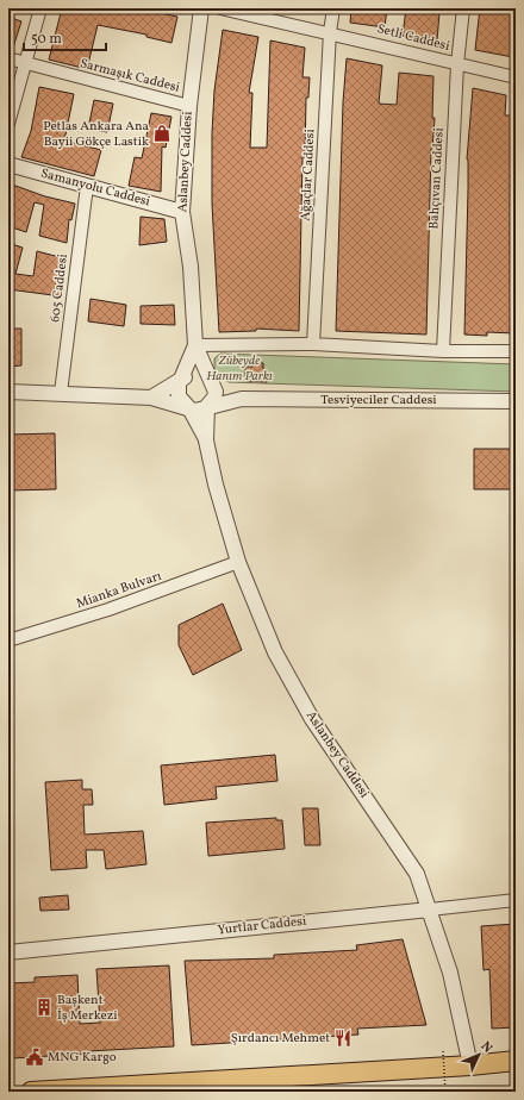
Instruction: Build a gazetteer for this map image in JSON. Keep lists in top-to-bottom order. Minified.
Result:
{"streets":{"street":["Setli Caddesi","Sarmaşık Caddesi","Aslanbey Caddesi","Ağaçlar Caddesi","Bahçıvan Caddesi","Samanyolu Caddesi","605 Caddesi","Tesviyeciler Caddesi","Mianka Bulvarı","Yurtlar Caddesi"]},"crossings":[["Setli Caddesi","Ağaçlar Caddesi"],["Setli Caddesi","Bahçıvan Caddesi"],["Sarmaşık Caddesi","Aslanbey Caddesi"],["Aslanbey Caddesi","Samanyolu Caddesi"],["Aslanbey Caddesi","Mianka Bulvarı"],["Aslanbey Caddesi","Yurtlar Caddesi"],["Samanyolu Caddesi","605 Caddesi"]],"parks":["Zübeyde Hanım Parkı"],"places":{"shop":["Petlas Ankara Ana Bayii Gökçe Lastik"],"building":["Başkent İş Merkezi"],"restaurant":["Şırdancı Mehmet"],"public building":["MNG Kargo"]},"scale_bar":"50 m","north":"top right"}
